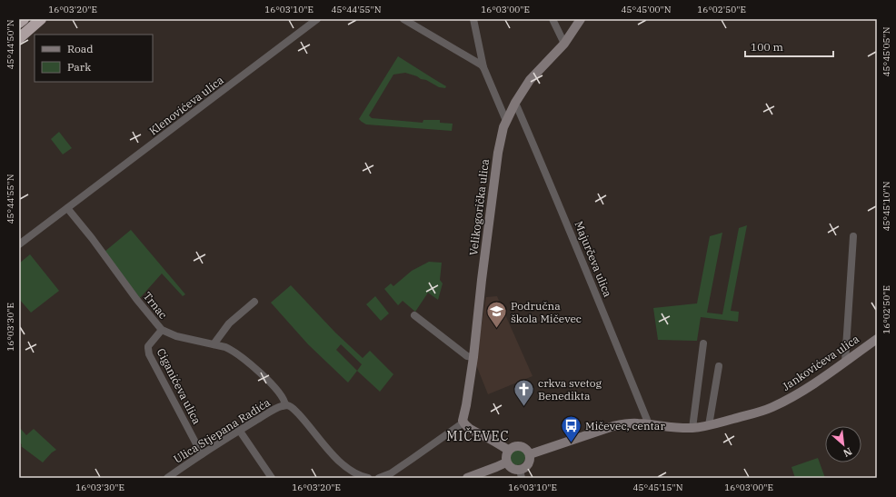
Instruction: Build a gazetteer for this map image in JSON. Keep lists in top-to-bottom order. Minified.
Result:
{"streets":{"street":["Klenovićeva ulica","Velikogorička ulica","Majurčeva ulica","Trnac","Jankovićeva ulica","Ciganićeva ulica","Ulica Stjepana Radića"]},"crossings":[["Klenovićeva ulica","Trnac"],["Velikogorička ulica","Majurčeva ulica"],["Majurčeva ulica","Jankovićeva ulica"],["Trnac","Ciganićeva ulica"],["Trnac","Ulica Stjepana Radića"],["Ciganićeva ulica","Ulica Stjepana Radića"]],"districts":["MIČEVEC"],"places":{"school or university":["Područna škola Mičevec"],"church":["crkva svetog Benedikta"],"bus stop":["Mičevec, centar"]},"legend":["Road","Park"],"scale_bar":"100 m","north":"bottom right","coordinates":["16°03'20\"E","16°03'10\"E","45°44'55\"N","16°03'00\"E","45°45'00\"N","16°02'50\"E","45°44'50\"N","45°45'05\"N","45°45'10\"N","16°03'30\"E","45°45'15\"N"]}
